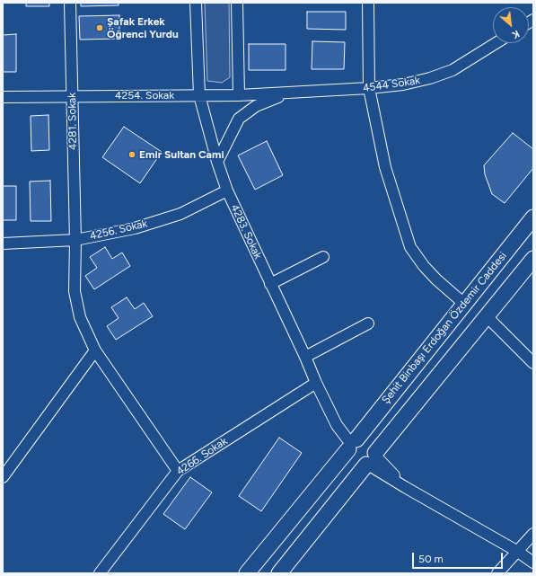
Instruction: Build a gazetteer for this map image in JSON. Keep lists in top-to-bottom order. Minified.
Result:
{"streets":{"main road":["Şehit Binbaşı Erdoğan Özdemir Caddesi"],"street":["4544 Sokak","4254. Sokak","4281. Sokak","4256. Sokak","4283. Sokak","4266. Sokak"]},"crossings":[["4544 Sokak","4254. Sokak"],["4254. Sokak","4281. Sokak"],["4254. Sokak","4283. Sokak"],["4281. Sokak","4256. Sokak"],["4281. Sokak","4266. Sokak"],["4256. Sokak","4283. Sokak"],["4283. Sokak","Şehit Binbaşı Erdoğan Özdemir Caddesi"],["4283. Sokak","4266. Sokak"]],"places":["Şafak Erkek Öğrenci Yurdu","Emir Sultan Cami"],"scale_bar":"50 m","north":"bottom right"}
